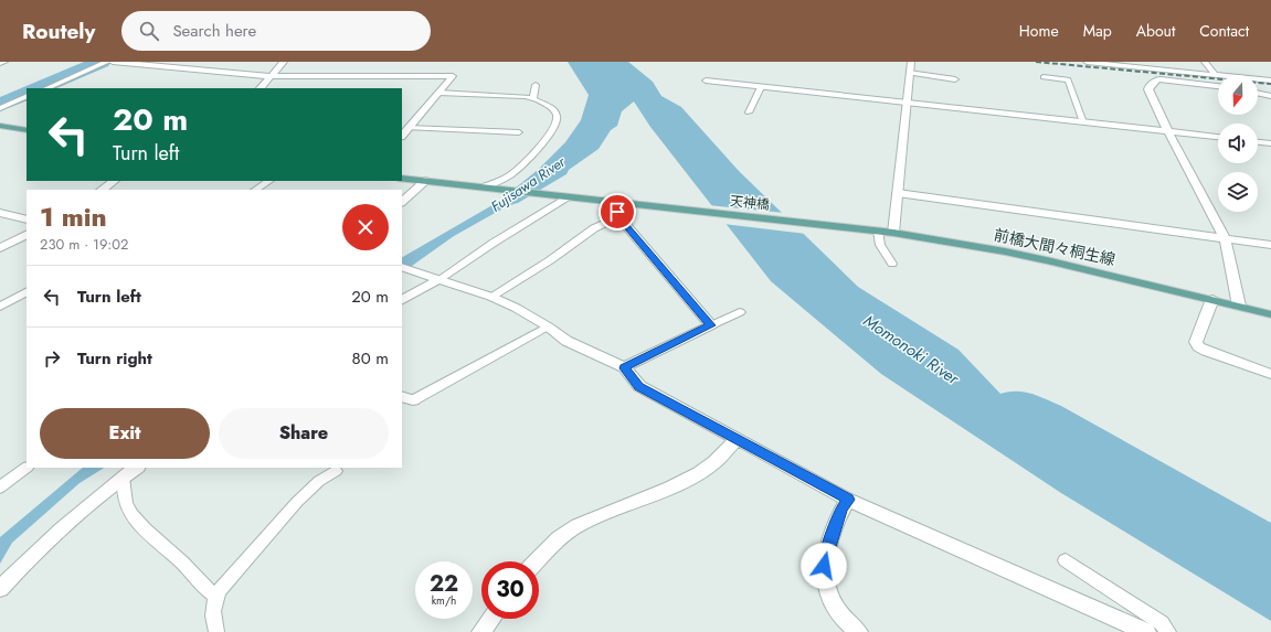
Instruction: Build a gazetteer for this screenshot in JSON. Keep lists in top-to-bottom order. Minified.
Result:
{"streets":{"main road":["天神橋","前橋大間々桐生線"]},"crossings":[["天神橋","前橋大間々桐生線"]],"water":["Fujisawa River","Momonoki River"],"north":"bottom","page":{"header":"Routely","search":"Search here","nav":["Home","Map","About","Contact"],"turn":["20 m","Turn left"],"heading":["1 min","230 m · 19:02"],"list":[{"name":"Turn left","value":"20 m"},{"name":"Turn right","value":"80 m"}],"buttons":["Exit","Share"],"speed":"22 km/h","limit":"30"}}
